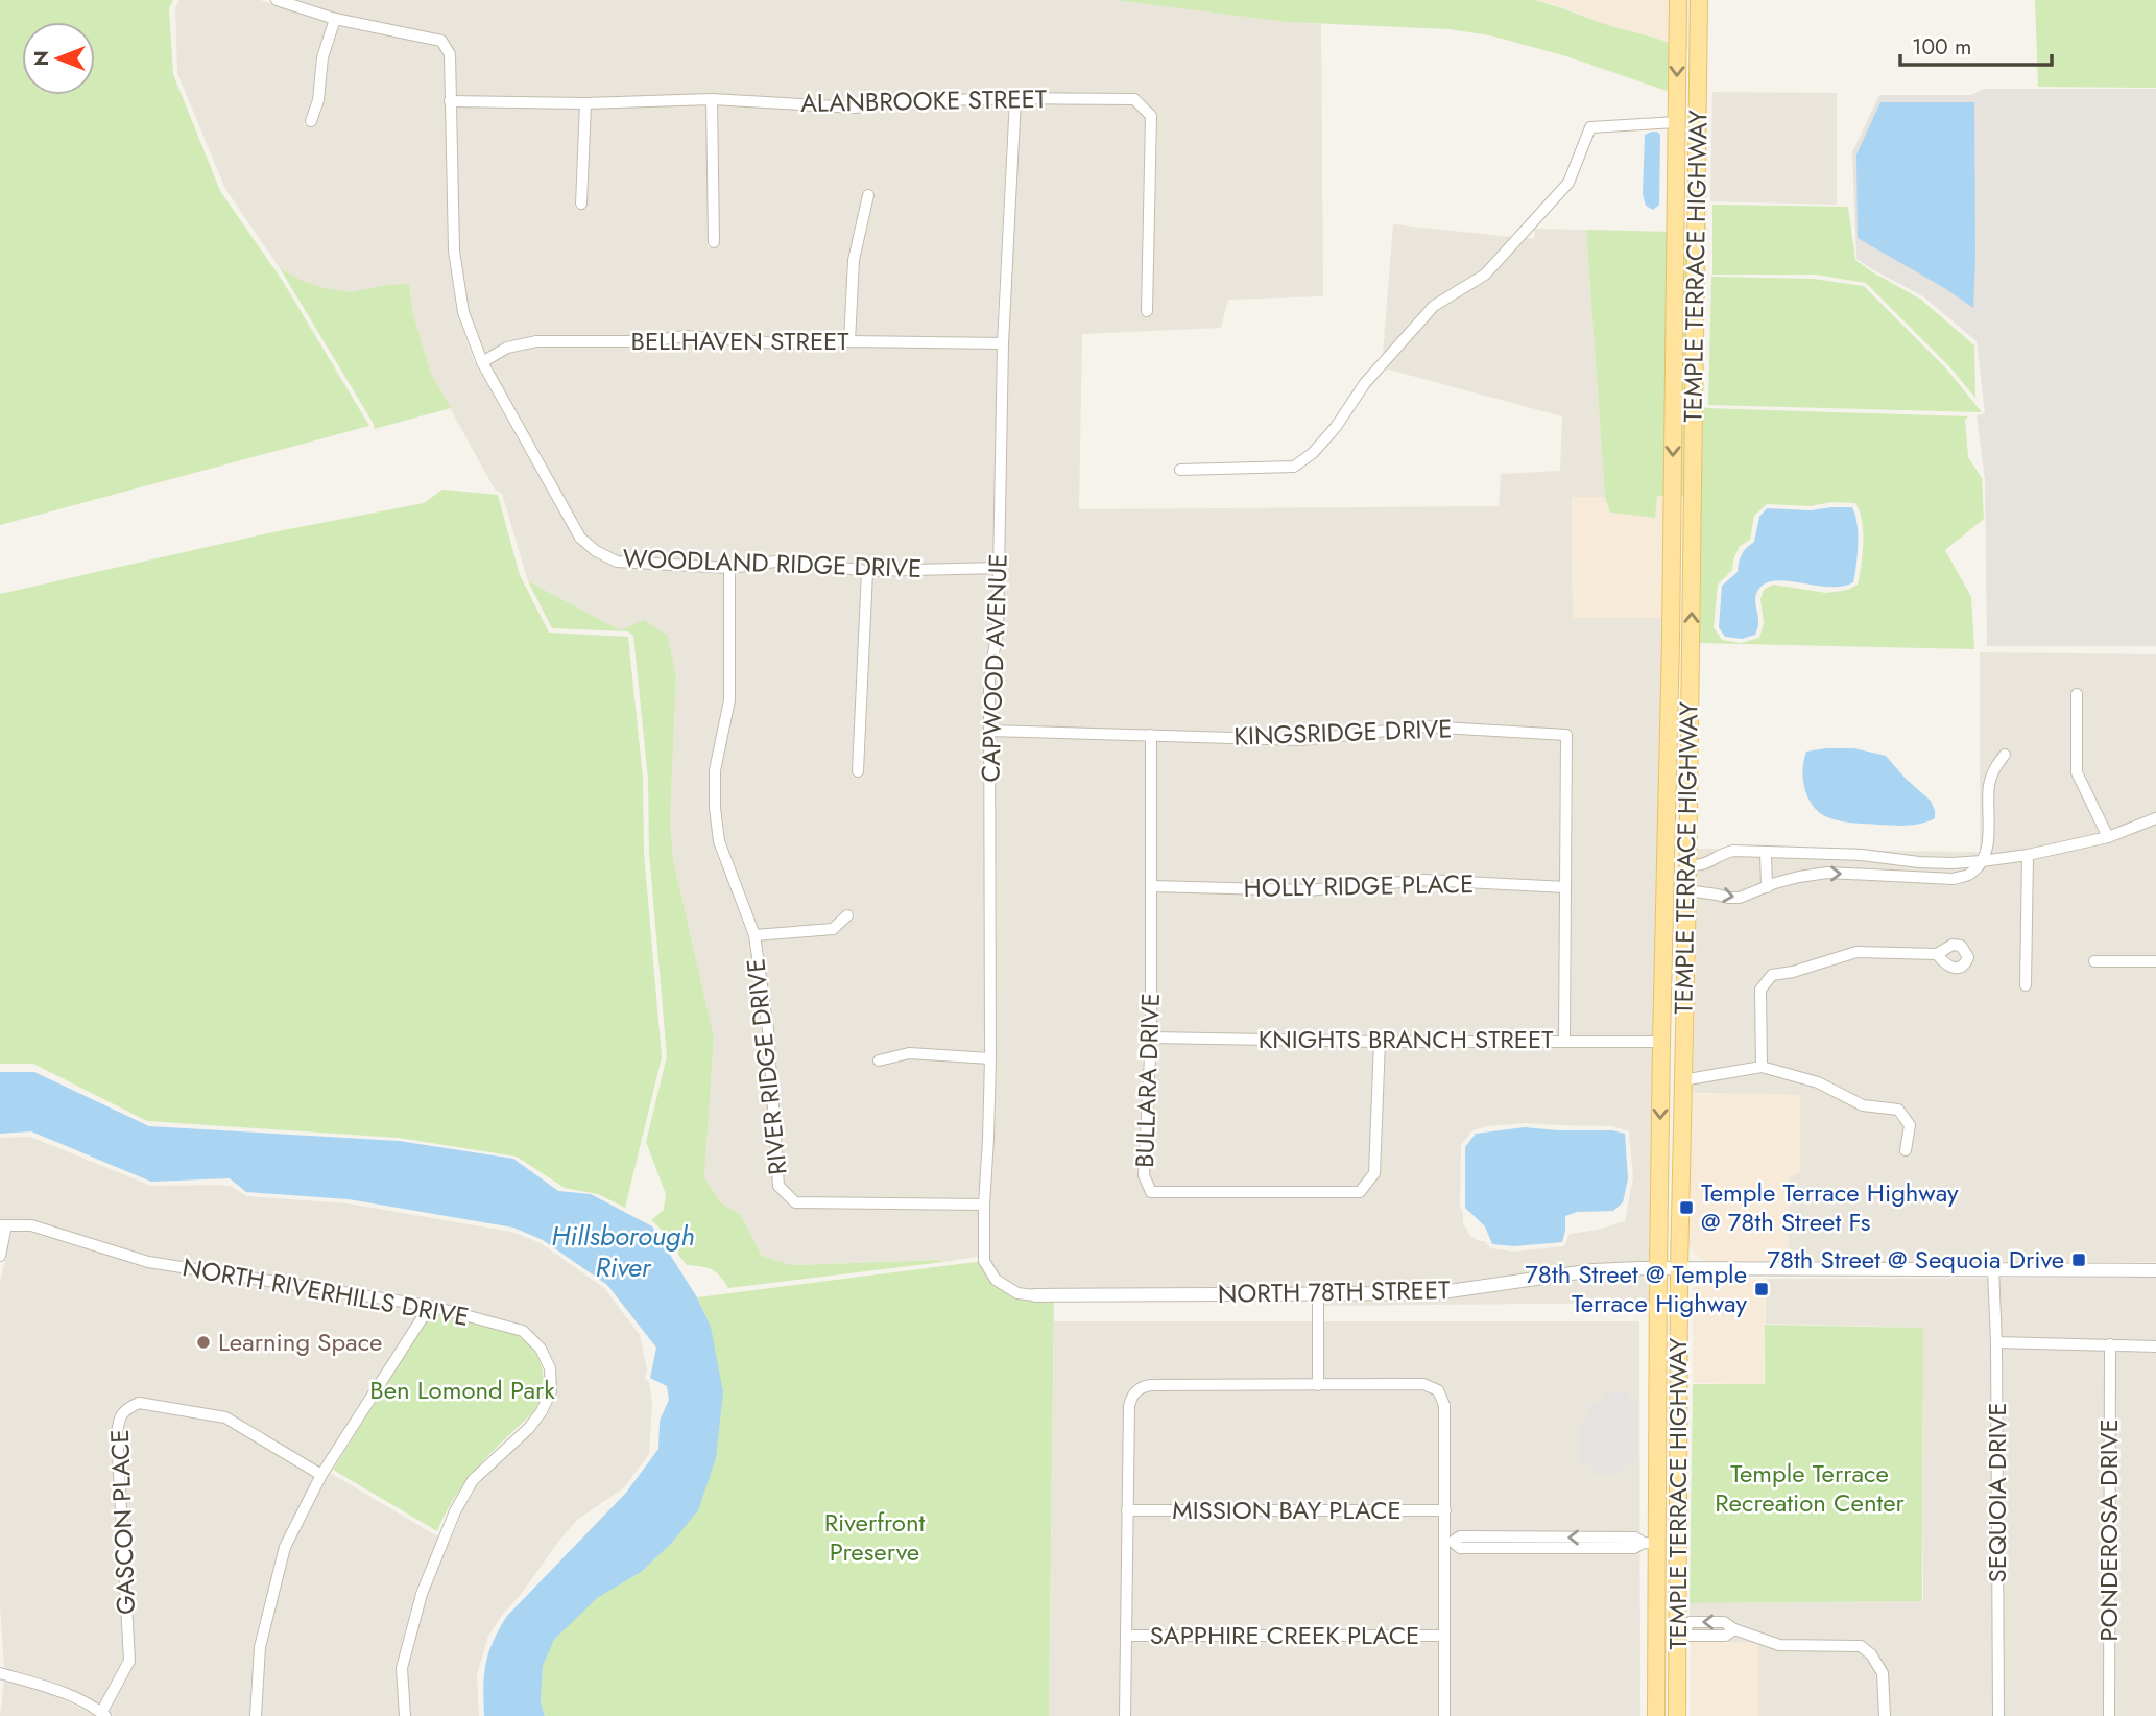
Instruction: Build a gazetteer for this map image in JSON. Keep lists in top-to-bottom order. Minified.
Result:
{"streets":{"main road":["TEMPLE TERRACE HIGHWAY"],"street":["ALANBROOKE STREET","BELLHAVEN STREET","WOODLAND RIDGE DRIVE","CAPWOOD AVENUE","KINGSRIDGE DRIVE","HOLLY RIDGE PLACE","KNIGHTS BRANCH STREET","RIVER RIDGE DRIVE","BULLARA DRIVE","NORTH RIVERHILLS DRIVE","NORTH 78TH STREET","SEQUOIA DRIVE","MISSION BAY PLACE","GASCON PLACE","PONDEROSA DRIVE","SAPPHIRE CREEK PLACE"]},"crossings":[["ALANBROOKE STREET","WOODLAND RIDGE DRIVE"],["ALANBROOKE STREET","CAPWOOD AVENUE"],["TEMPLE TERRACE HIGHWAY","KNIGHTS BRANCH STREET"],["TEMPLE TERRACE HIGHWAY","NORTH 78TH STREET"],["BELLHAVEN STREET","WOODLAND RIDGE DRIVE"],["BELLHAVEN STREET","CAPWOOD AVENUE"],["WOODLAND RIDGE DRIVE","CAPWOOD AVENUE"],["WOODLAND RIDGE DRIVE","RIVER RIDGE DRIVE"],["CAPWOOD AVENUE","KINGSRIDGE DRIVE"],["CAPWOOD AVENUE","RIVER RIDGE DRIVE"],["CAPWOOD AVENUE","NORTH 78TH STREET"],["KINGSRIDGE DRIVE","HOLLY RIDGE PLACE"],["KINGSRIDGE DRIVE","KNIGHTS BRANCH STREET"],["KINGSRIDGE DRIVE","BULLARA DRIVE"],["HOLLY RIDGE PLACE","BULLARA DRIVE"],["KNIGHTS BRANCH STREET","BULLARA DRIVE"],["NORTH 78TH STREET","SEQUOIA DRIVE"]],"water":["Hillsborough River"],"parks":["Ben Lomond Park","Temple Terrace Recreation Center","Riverfront Preserve"],"places":{"transit":["Temple Terrace Highway @ 78th Street Fs","78th Street @ Sequoia Drive","78th Street @ Temple Terrace Highway"],"other":["Learning Space"]},"scale_bar":"100 m","north":"left"}
